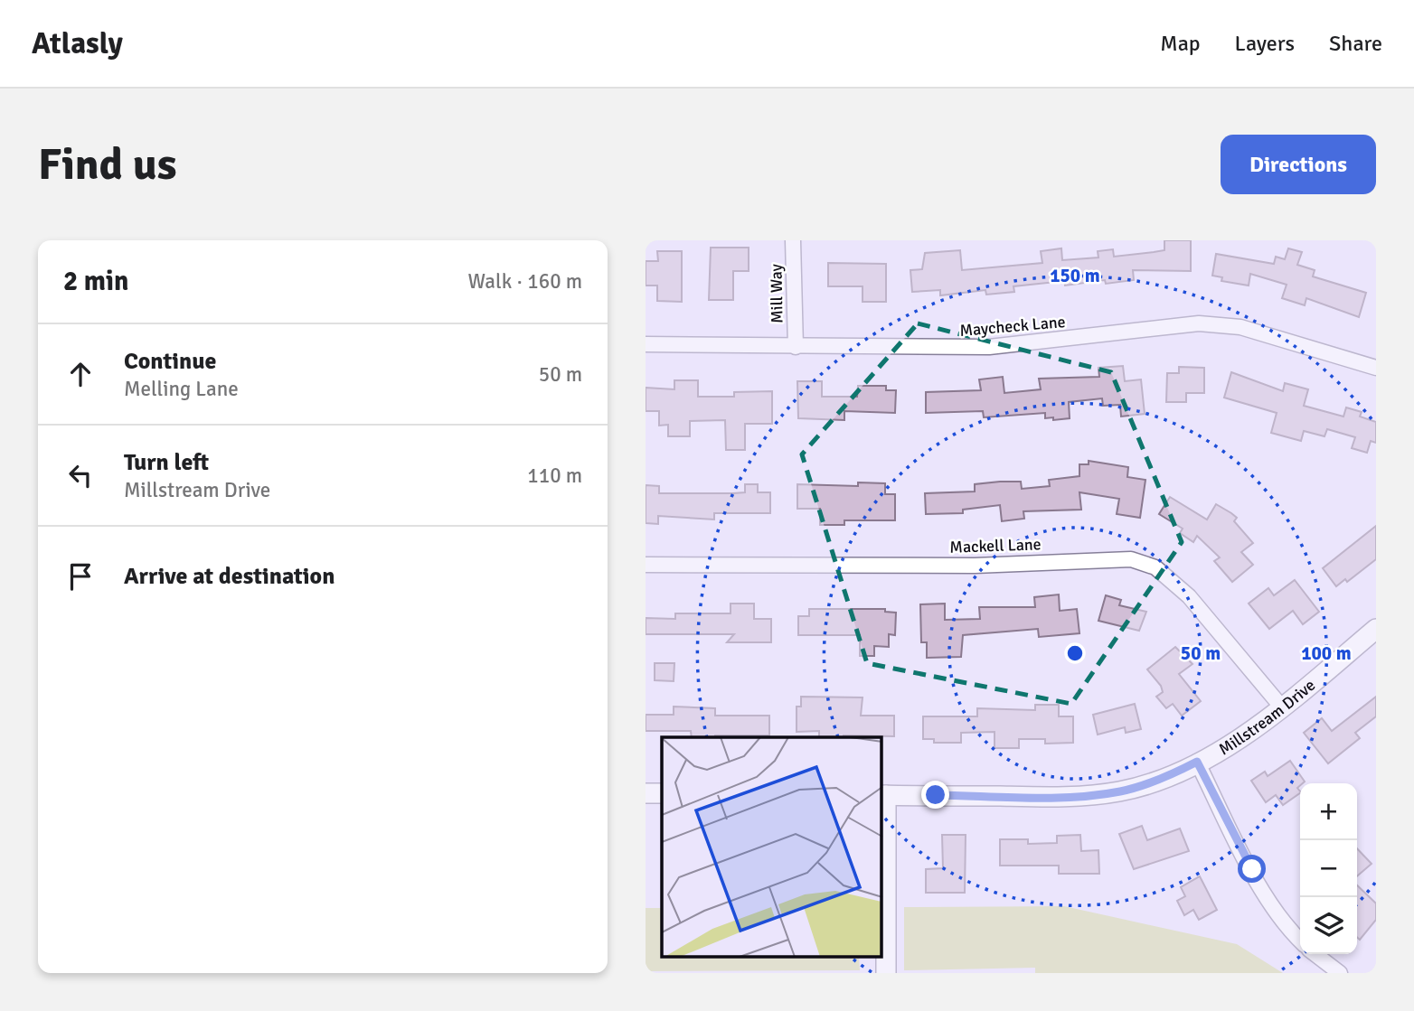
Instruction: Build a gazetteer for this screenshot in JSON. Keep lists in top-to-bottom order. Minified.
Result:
{"streets":{"street":["Mill Way","Maycheck Lane","Mackell Lane","Millstream Drive"]},"crossings":[["Mill Way","Maycheck Lane"],["Mackell Lane","Millstream Drive"]],"page":{"header":"Atlasly","nav":["Map","Layers","Share"],"buttons":"Directions","title":"Find us","heading":["2 min","Walk · 160 m"],"list":[["Continue","Melling Lane","50 m"],["Turn left","Millstream Drive","110 m"],"Arrive at destination"],"map_buttons":["+","−"]},"rings":["150 m","50 m","100 m"]}
